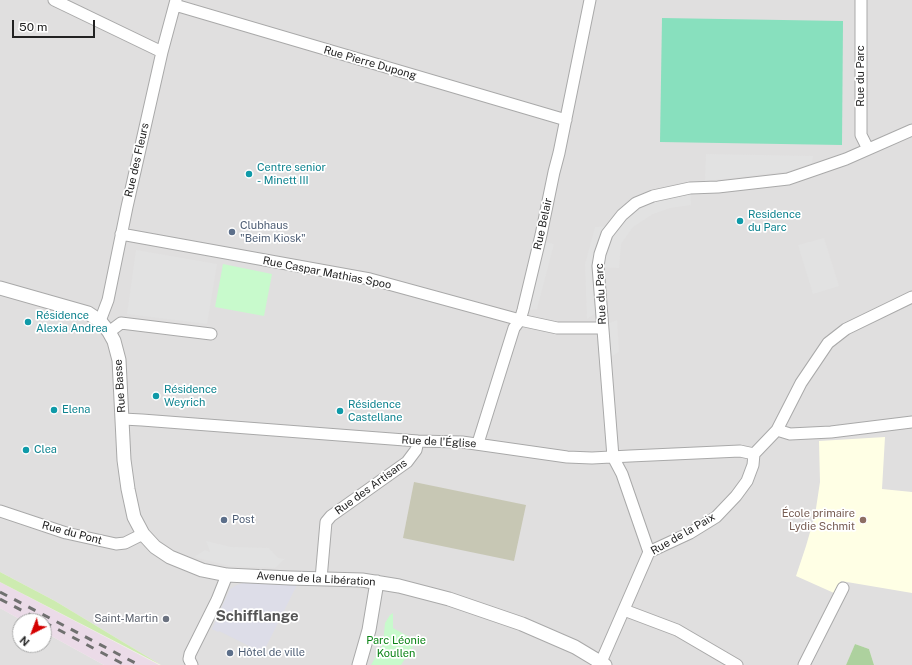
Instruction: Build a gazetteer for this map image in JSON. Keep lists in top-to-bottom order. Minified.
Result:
{"streets":{"street":["Rue Pierre Dupong","Rue du Parc","Rue des Fleurs","Rue Belair","Rue Caspar Mathias Spoo","Rue Basse","Rue de l'Église","Rue des Artisans","Rue du Pont","Rue de la Paix","Avenue de la Libération"]},"crossings":[["Rue Pierre Dupong","Rue des Fleurs"],["Rue Pierre Dupong","Rue Belair"],["Rue du Parc","Rue Caspar Mathias Spoo"],["Rue du Parc","Rue de l'Église"],["Rue des Fleurs","Rue Caspar Mathias Spoo"],["Rue des Fleurs","Rue Basse"],["Rue Belair","Rue Caspar Mathias Spoo"],["Rue Belair","Rue de l'Église"],["Rue Basse","Rue de l'Église"],["Rue Basse","Rue du Pont"],["Rue Basse","Avenue de la Libération"],["Rue de l'Église","Rue des Artisans"],["Rue de l'Église","Rue de la Paix"],["Rue des Artisans","Avenue de la Libération"],["Rue du Pont","Avenue de la Libération"],["Rue de la Paix","Avenue de la Libération"]],"districts":["Schifflange"],"parks":["Parc Léonie Koullen"],"places":["Centre senior - Minett III","Residence du Parc","Clubhaus \"Beim Kiosk\"","Résidence Alexia Andrea","Résidence Weyrich","Elena","Résidence Castellane","Clea","Post","École primaire Lydie Schmit","Saint-Martin","Hôtel de ville"],"scale_bar":"50 m","north":"bottom left"}
